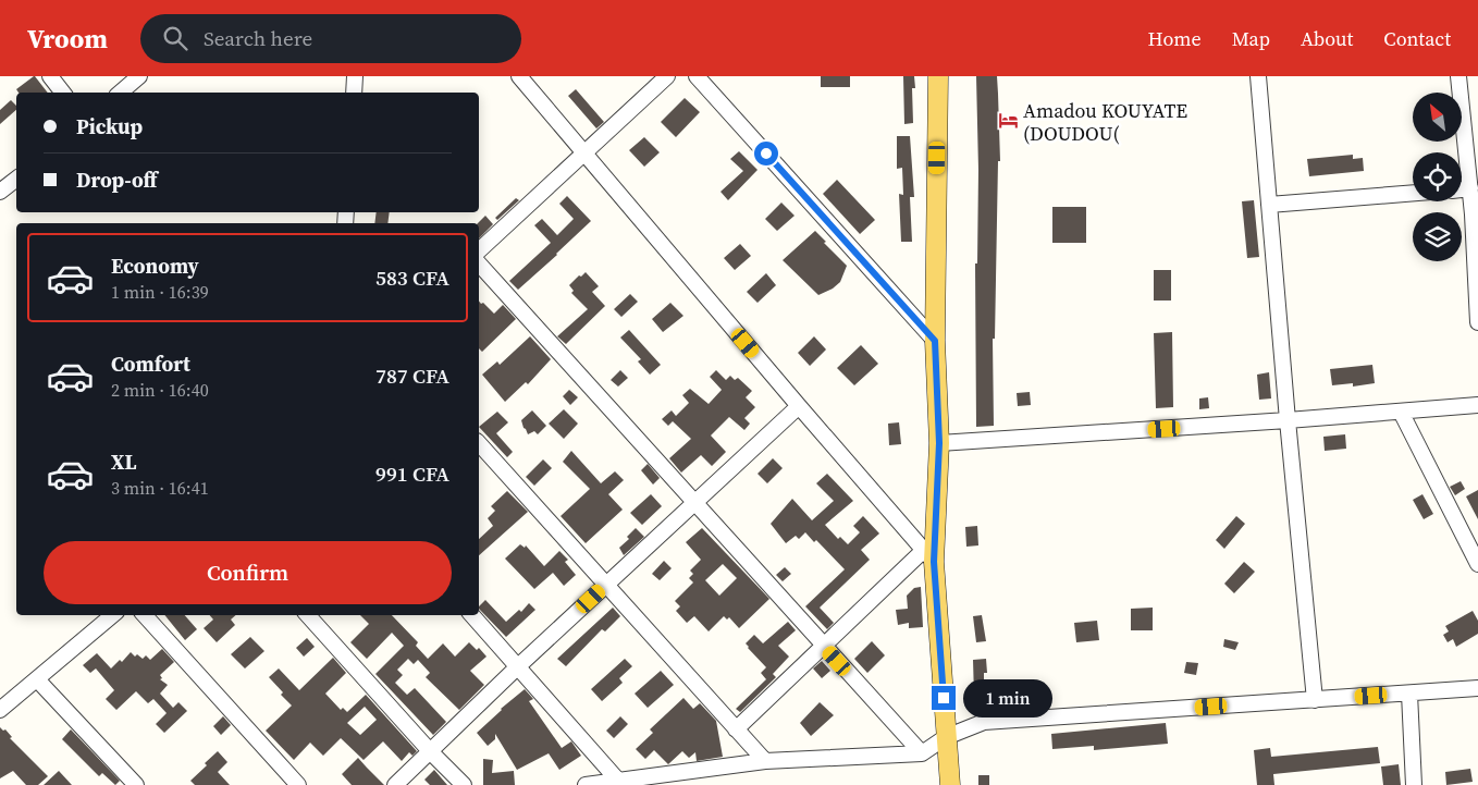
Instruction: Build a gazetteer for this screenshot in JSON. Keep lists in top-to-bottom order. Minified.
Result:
{"places":{"hotel":["Amadou KOUYATE (DOUDOU("]},"north":"top left","page":{"header":"Vroom","search":"Search here","nav":["Home","Map","About","Contact"],"banner":["Pickup","Drop-off"],"list":[{"name":"Economy","note":"1 min · 16:39","value":"583 CFA"},{"name":"Comfort","note":"2 min · 16:40","value":"787 CFA"},{"name":"XL","note":"3 min · 16:41","value":"991 CFA"}],"buttons":"Confirm","bubble":"1 min"}}
